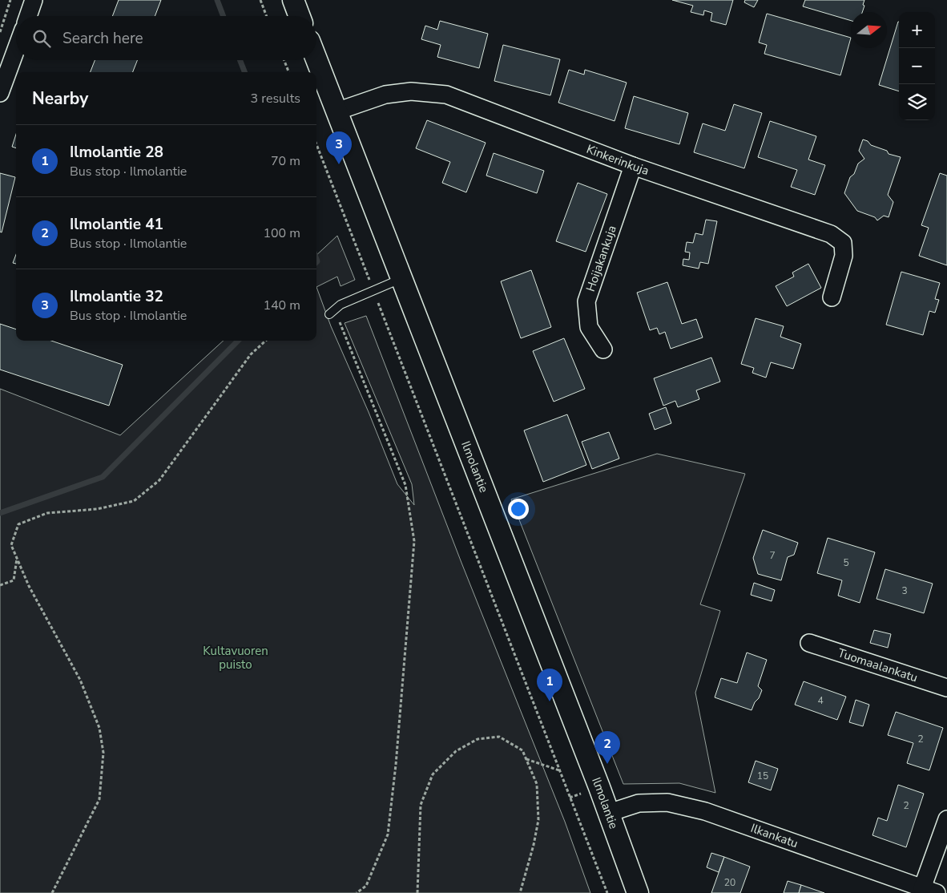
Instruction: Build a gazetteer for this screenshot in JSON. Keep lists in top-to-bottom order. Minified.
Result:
{"streets":{"street":["Kinkerinkuja","Hoijakankuja","Ilmolantie","Tuomaalankatu","Ilkankatu"]},"crossings":[["Kinkerinkuja","Hoijakankuja"],["Kinkerinkuja","Ilmolantie"],["Ilmolantie","Ilkankatu"]],"parks":["Kultavuoren puisto"],"house_numbers":["7","5","3","4","2","15","2","20"],"north":"right","page":{"map_buttons":["+","−"],"search":"Search here","heading":["Nearby","3 results"],"list":[{"mark":"1","name":"Ilmolantie 28","note":"Bus stop · Ilmolantie","value":"70 m"},{"mark":"2","name":"Ilmolantie 41","note":"Bus stop · Ilmolantie","value":"100 m"},{"mark":"3","name":"Ilmolantie 32","note":"Bus stop · Ilmolantie","value":"140 m"}],"pins":["3","1","2"]}}
